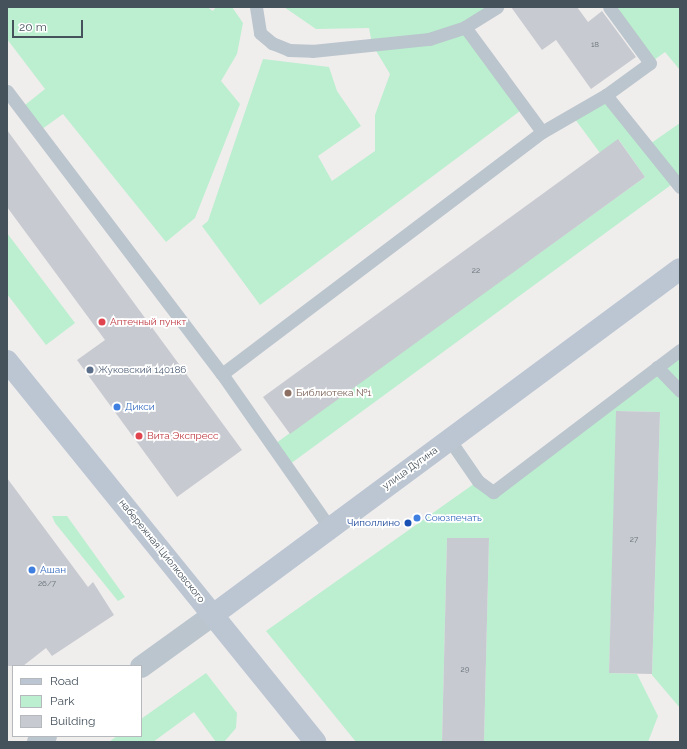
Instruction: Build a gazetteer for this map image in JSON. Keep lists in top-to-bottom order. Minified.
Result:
{"streets":{"main road":["улица Дугина","набережная Циолковского"]},"crossings":[["улица Дугина","набережная Циолковского"]],"places":["Аптечный пункт","Жуковский 140186","Библиотека №1","Дикси","Вита Экспресс","Союзпечать","Чиполлино","Ашан"],"house_numbers":["18","22","27","26/7","29"],"legend":["Road","Park","Building"],"scale_bar":"20 m"}
